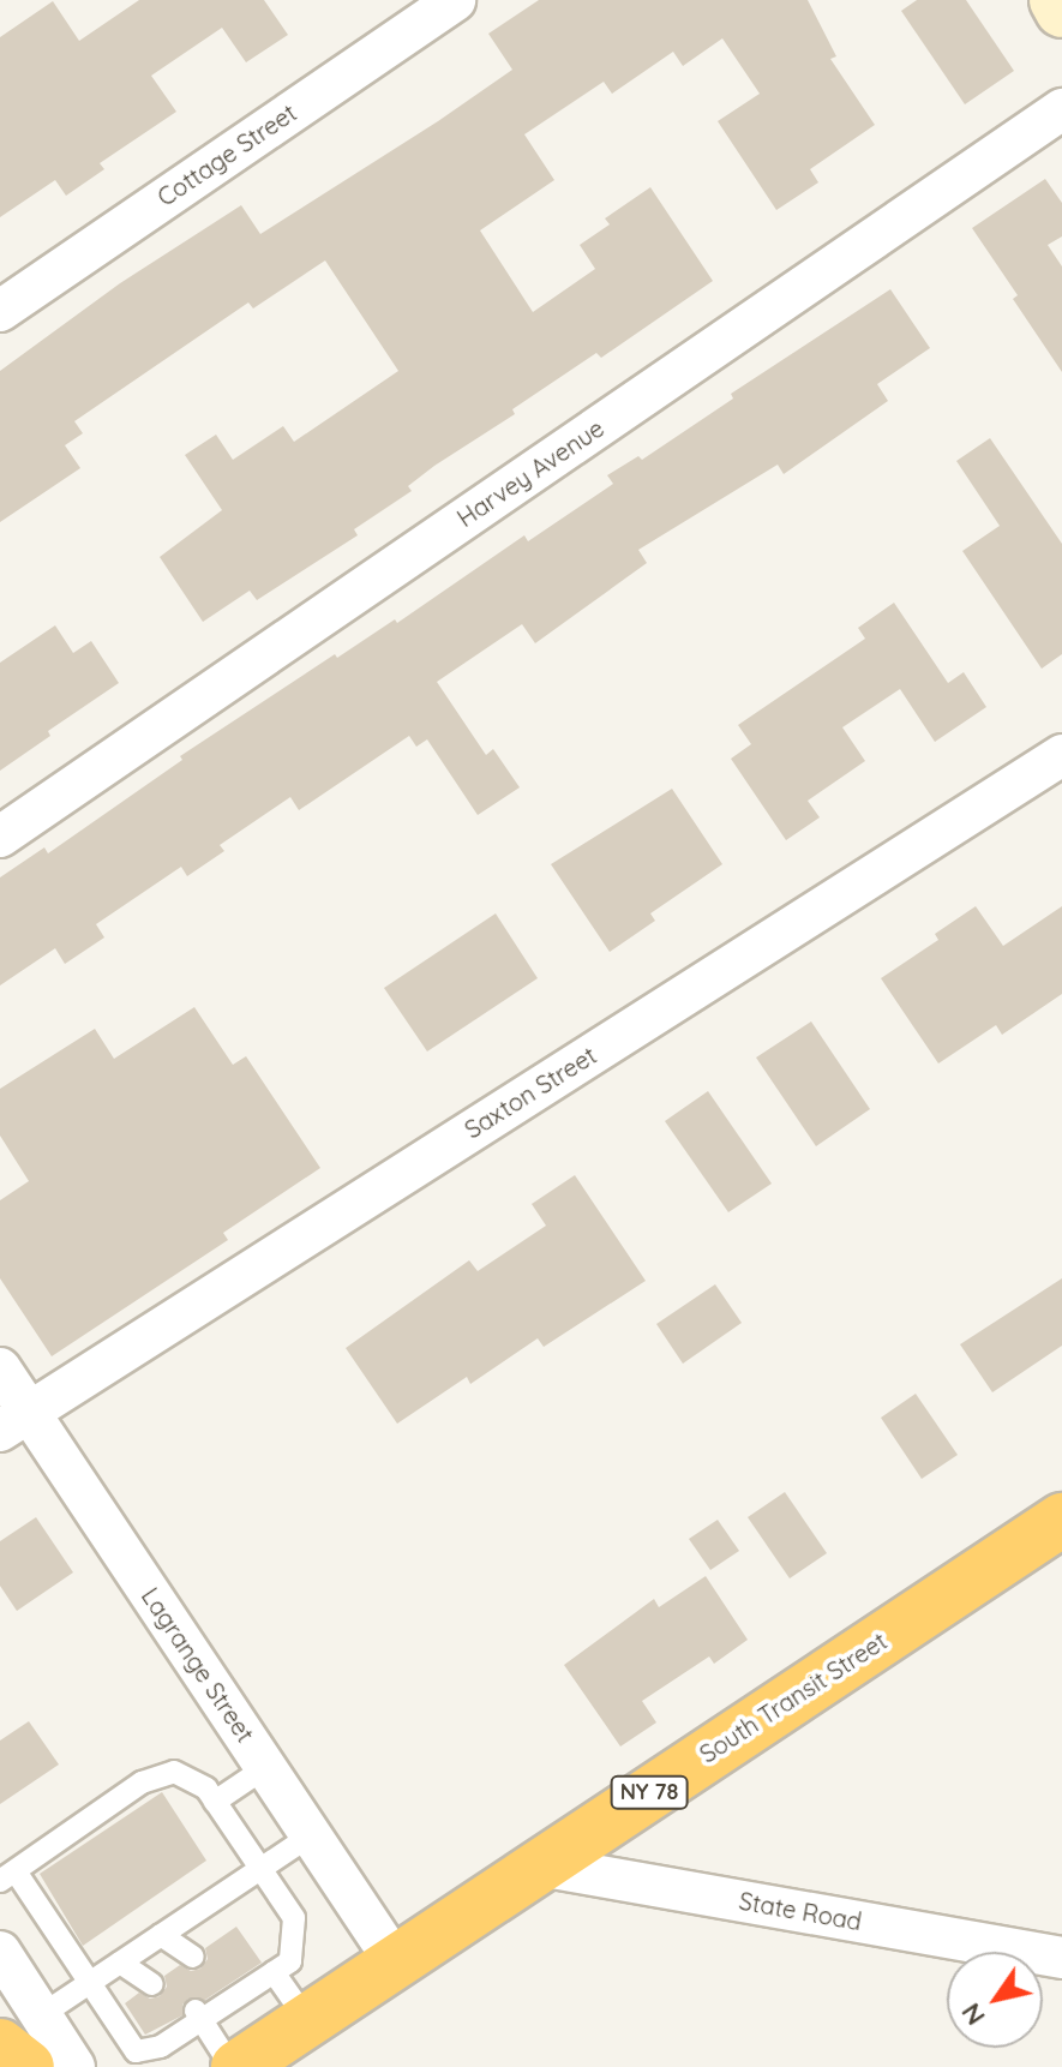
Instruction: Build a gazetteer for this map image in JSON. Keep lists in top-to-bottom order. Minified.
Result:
{"streets":{"highway":["South Transit Street","NY 78"],"street":["Cottage Street","Harvey Avenue","Saxton Street","Lagrange Street","State Road"]},"crossings":[["Saxton Street","Lagrange Street"],["Lagrange Street","South Transit Street"],["South Transit Street","State Road"]],"north":"bottom left"}
